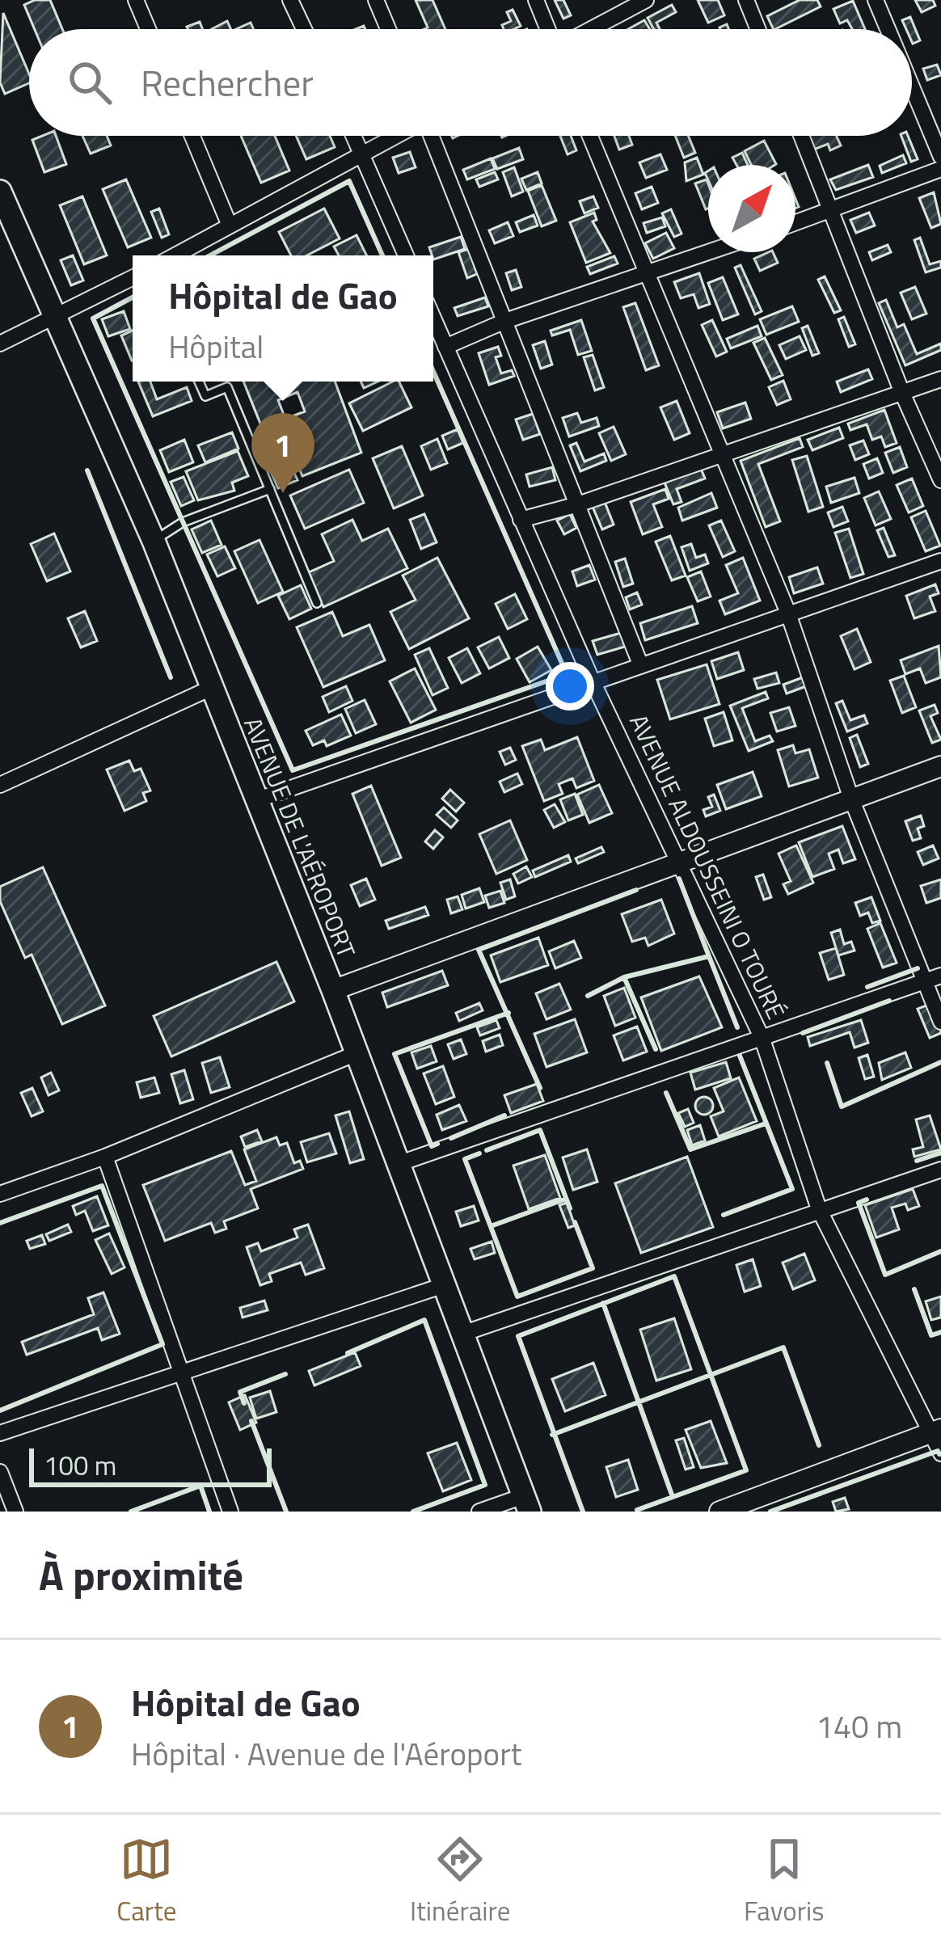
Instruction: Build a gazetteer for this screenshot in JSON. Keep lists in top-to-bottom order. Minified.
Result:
{"streets":{"main road":["AVENUE DE L'AÉROPORT"],"street":["AVENUE ALDOUSSEINI O TOURÉ"]},"scale_bar":"100 m","north":"top right","page":{"search":"Rechercher","popup":["Hôpital de Gao","Hôpital"],"pins":"1","scale":"100 m","heading":"À proximité","list":[{"mark":"1","name":"Hôpital de Gao","note":"Hôpital · Avenue de l'Aéroport","value":"140 m"}],"nav":["Carte","Itinéraire","Favoris"]}}
